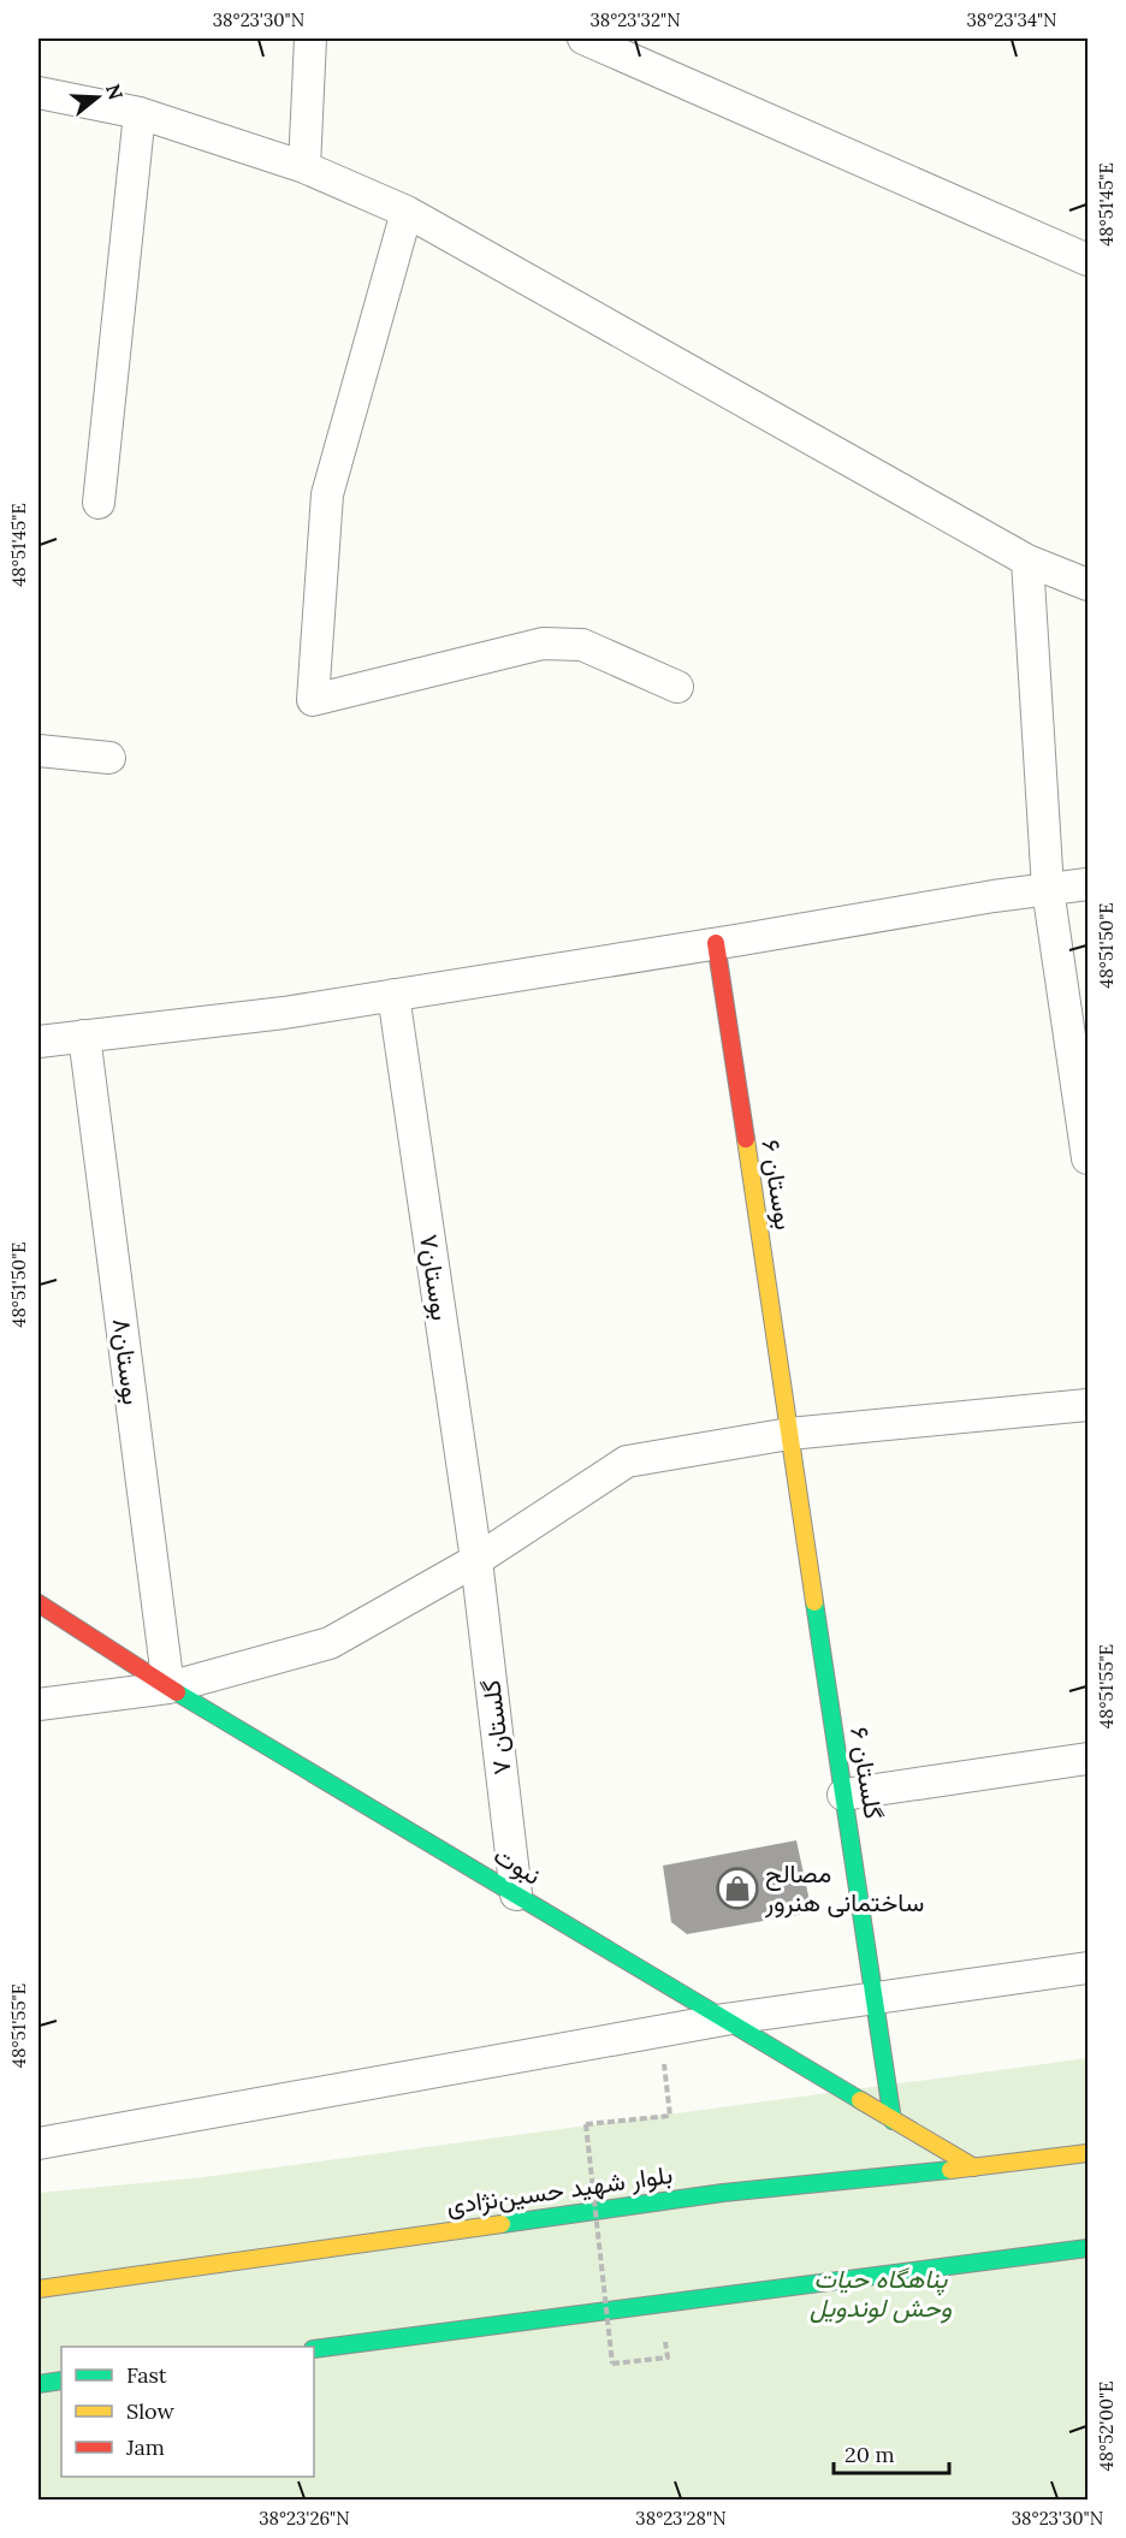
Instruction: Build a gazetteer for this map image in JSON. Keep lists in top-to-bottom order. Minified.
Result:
{"streets":{"main road":["بوستان ۶","گلستان ۶","نبوت","بلوار شهید حسین‌نژادی"],"street":["بوستان۷","بوستان۸","گلستان ۷"]},"crossings":[["بوستان ۶","گلستان ۶"],["بوستان۷","گلستان ۷"],["بوستان۸","نبوت"],["گلستان ۷","نبوت"],["گلستان ۶","نبوت"],["نبوت","بلوار شهید حسین‌نژادی"]],"parks":["پناهگاه حیات وحش لوندویل"],"places":{"shop":["مصالح ساختمانی هنرور"]},"legend":["Fast","Slow","Jam"],"scale_bar":"20 m","north":"right","coordinates":["38°23'30\"N","38°23'32\"N","38°23'34\"N","48°51'45\"E","48°51'50\"E","48°51'55\"E","48°52'00\"E","38°23'26\"N","38°23'28\"N"]}
